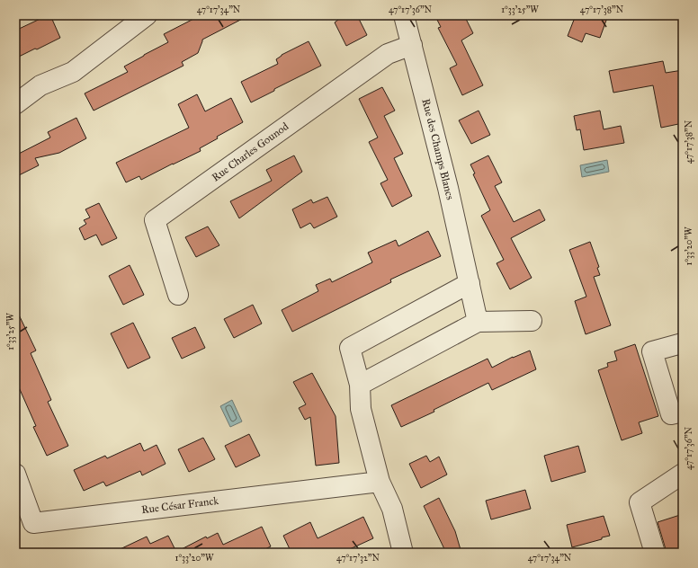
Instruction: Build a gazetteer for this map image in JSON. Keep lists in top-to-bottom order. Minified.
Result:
{"streets":{"street":["Rue des Champs Blancs","Rue Charles Gounod","Rue César Franck"]},"crossings":[["Rue des Champs Blancs","Rue Charles Gounod"]],"coordinates":["47°17'34\"N","47°17'36\"N","1°33'25\"W","47°17'38\"N","1°33'20\"W","47°17'32\"N"]}
